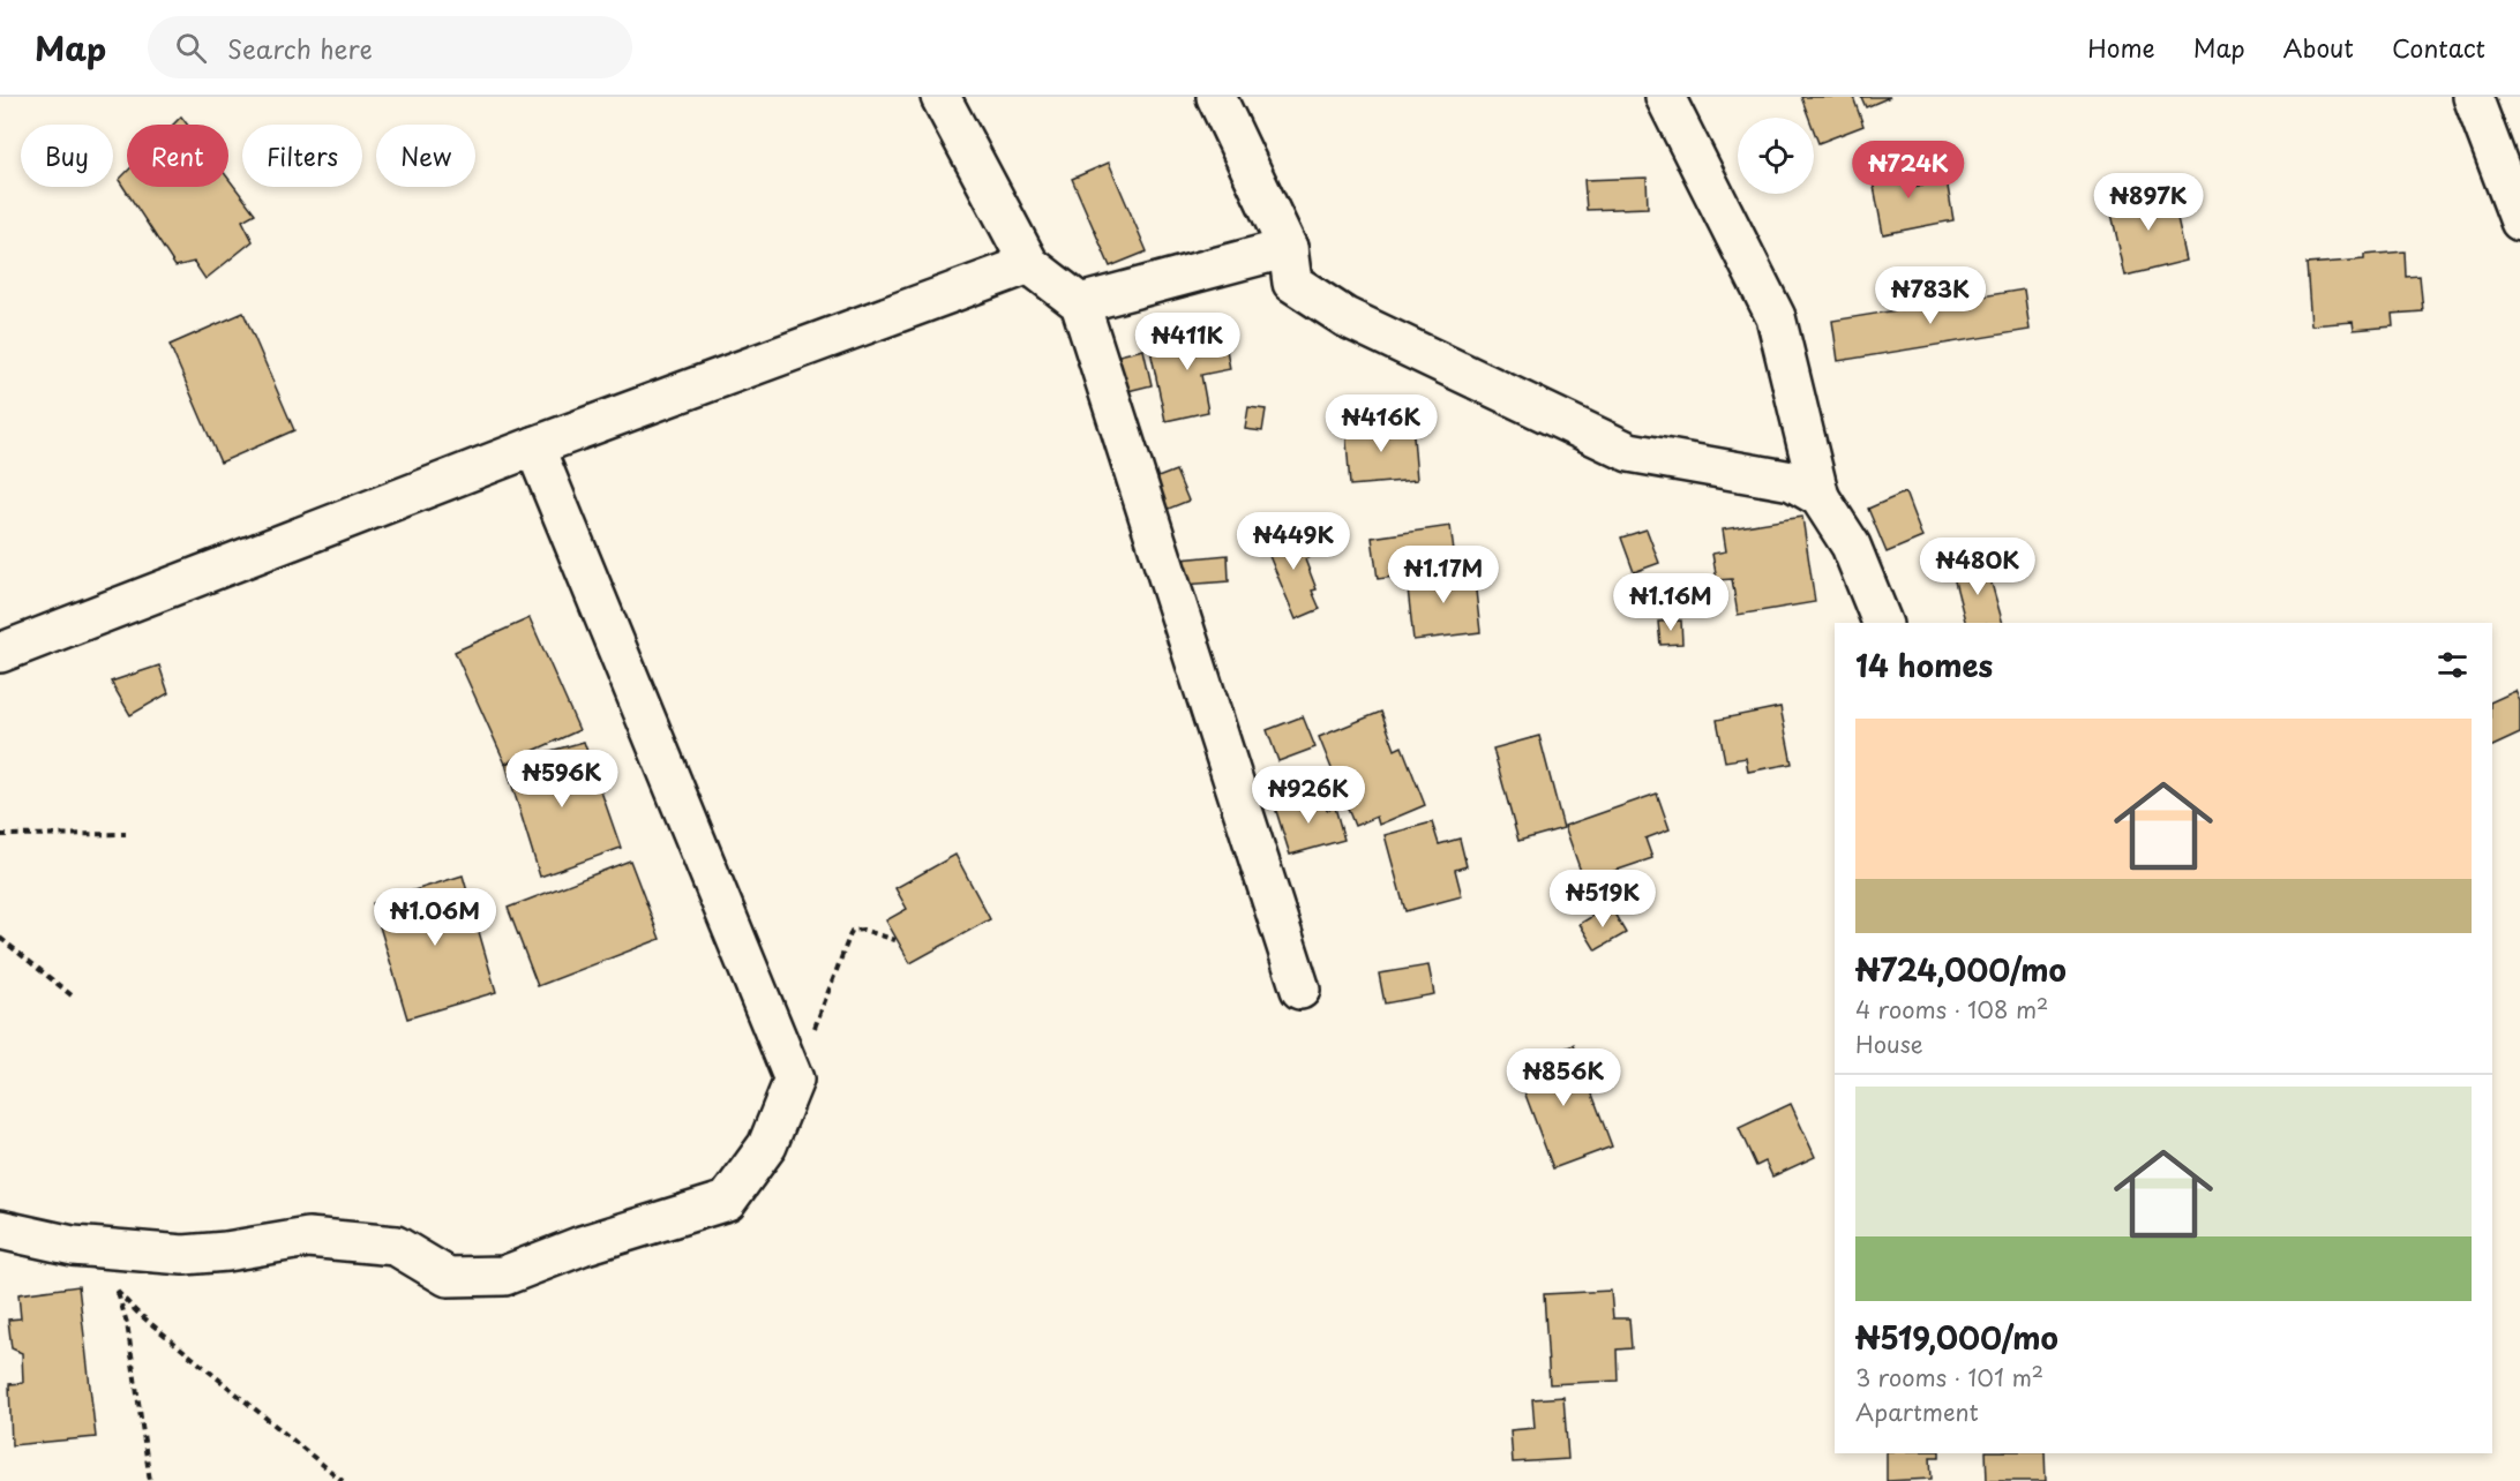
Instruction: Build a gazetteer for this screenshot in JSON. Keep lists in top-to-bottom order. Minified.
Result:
{"page":{"header":"Map","search":"Search here","nav":["Home","Map","About","Contact"],"chip":["Buy","Rent","Filters","New"],"price":["₦724K","₦897K","₦783K","₦411K","₦416K","₦449K","₦480K","₦1.17M","₦1.16M","₦596K","₦926K","₦519K","₦1.06M","₦856K"],"heading":"14 homes","list":[{"name":"₦724,000/mo","note":"4 rooms · 108 m² · House"},{"name":"₦519,000/mo","note":"3 rooms · 101 m² · Apartment"}]}}
